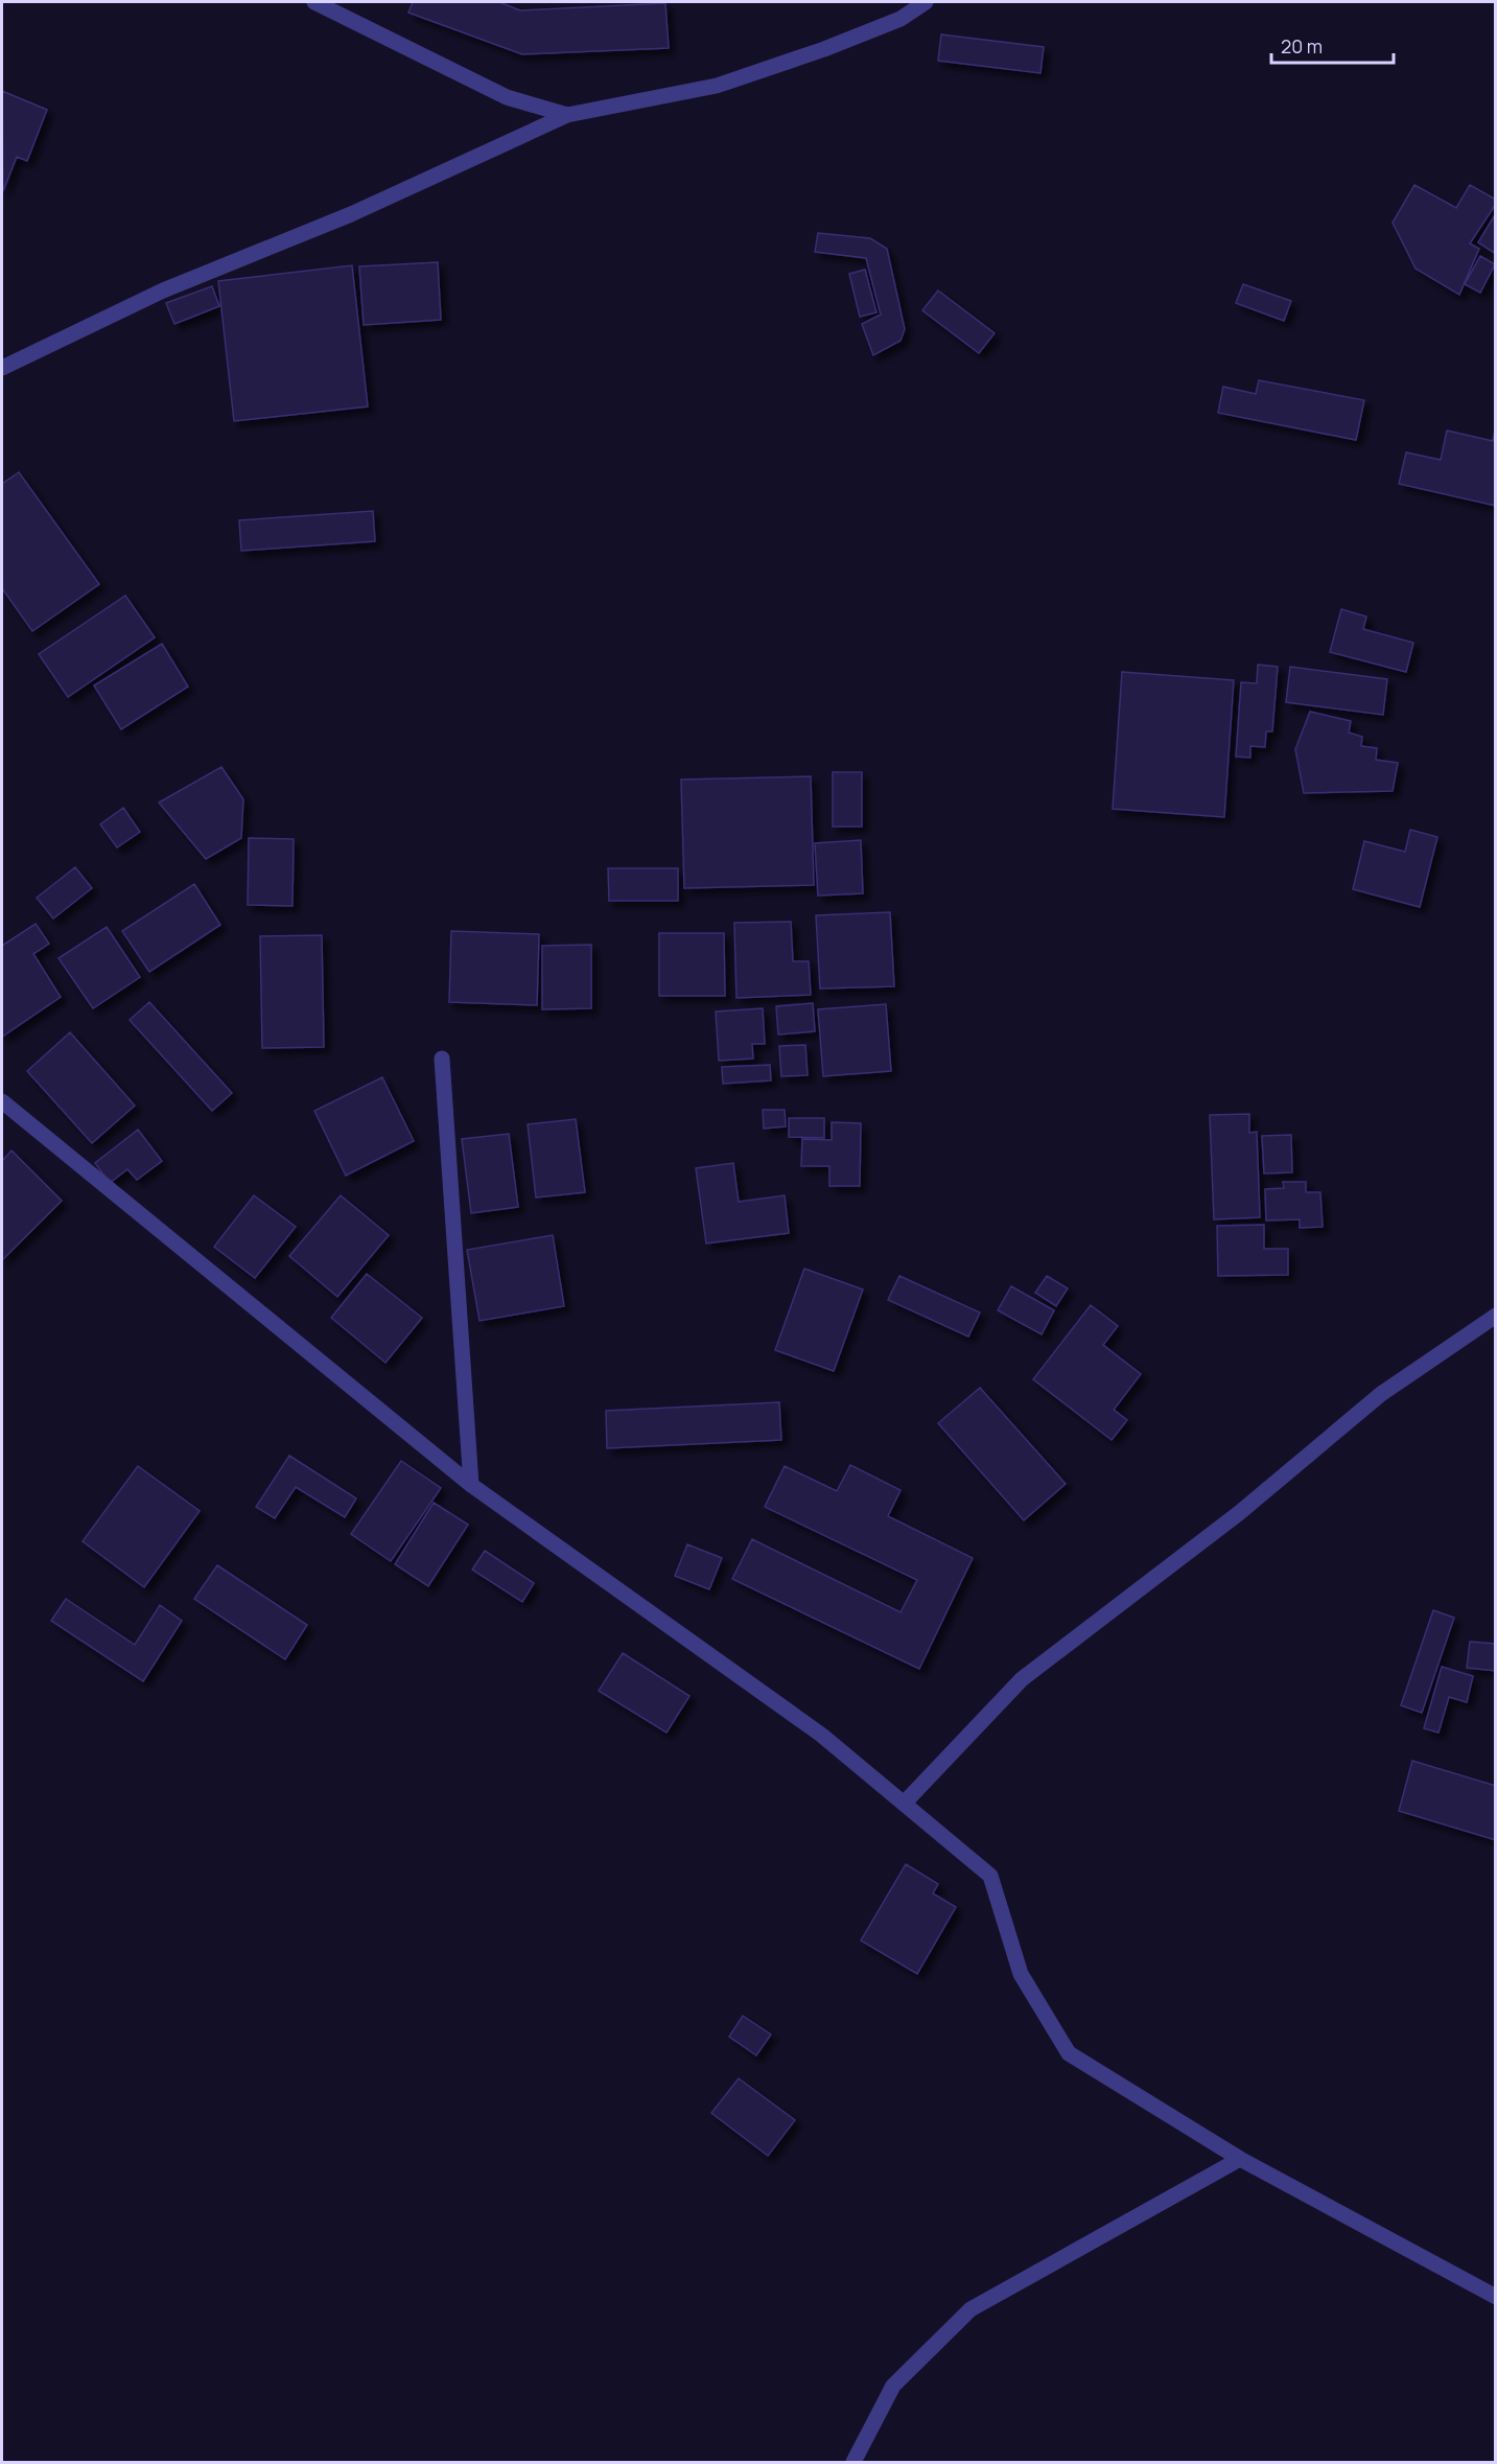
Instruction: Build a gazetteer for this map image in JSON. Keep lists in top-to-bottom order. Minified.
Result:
{"scale_bar":"20 m"}
